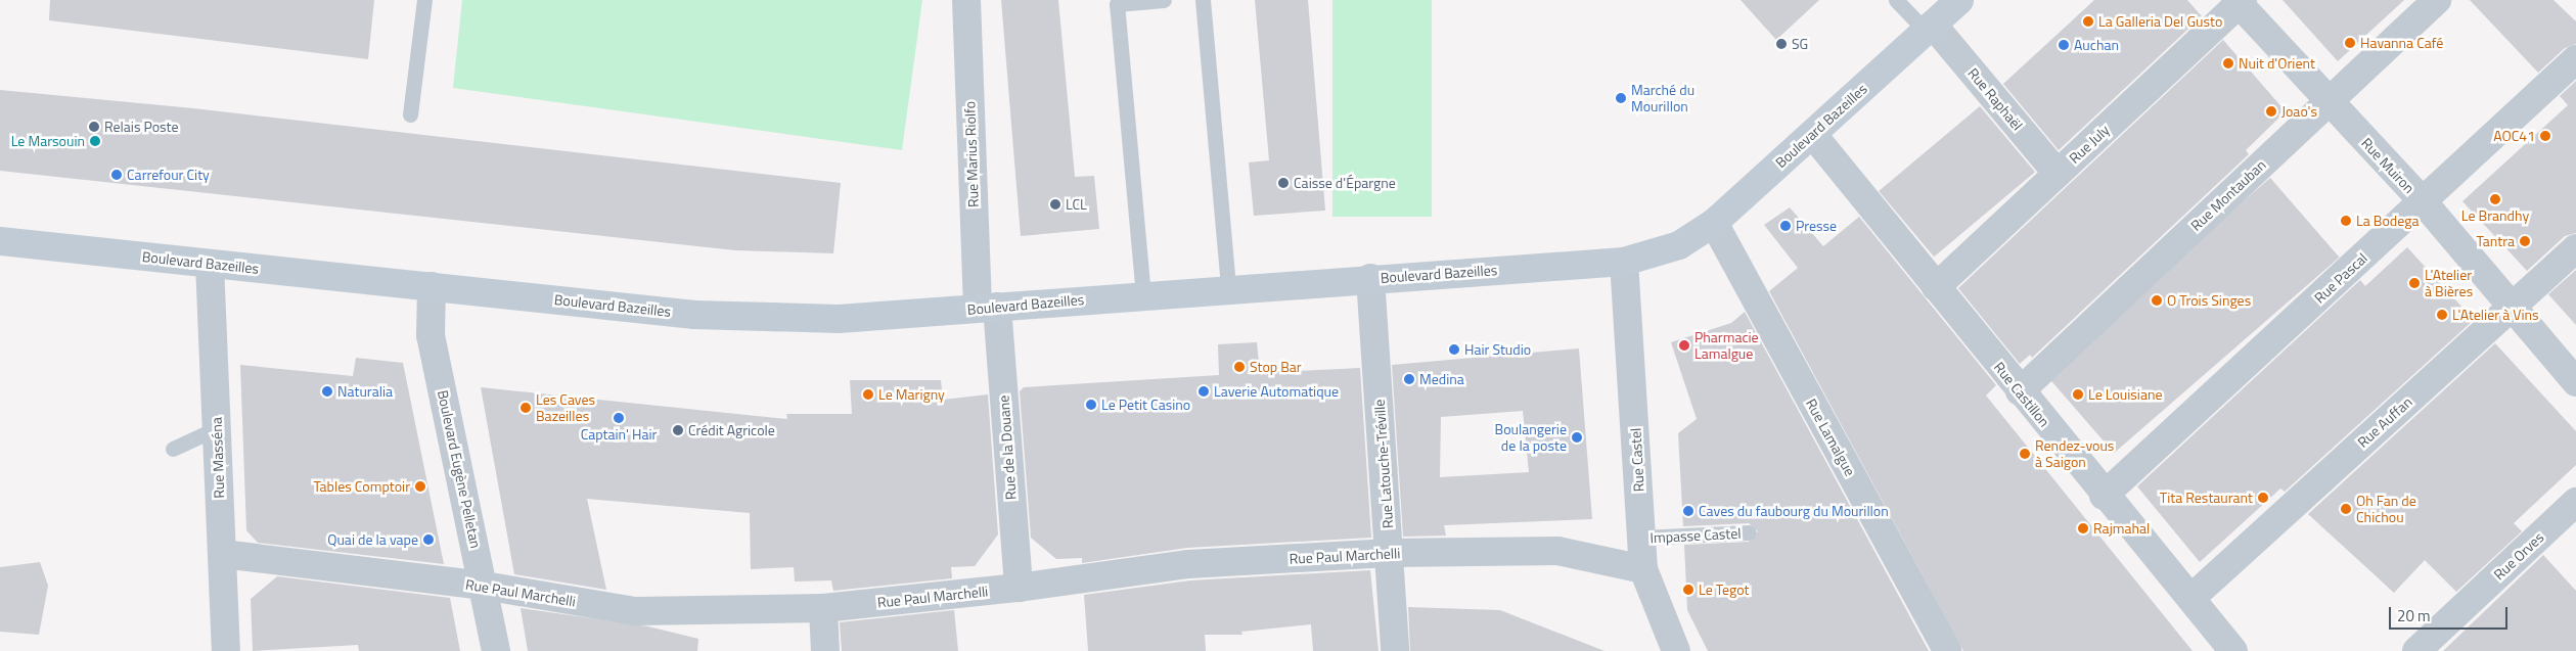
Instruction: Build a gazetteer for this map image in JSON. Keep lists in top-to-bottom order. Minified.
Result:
{"streets":{"main road":["Boulevard Bazeilles"],"street":["Rue Raphaël","Rue July","Rue Marius Riolfo","Rue Muiron","Rue Montauban","Rue Pascal","Rue Castillon","Rue Auffan","Rue Lamalgue","Rue de la Douane","Rue Masséna","Rue Castel","Rue Latouche-Tréville","Boulevard Eugène Pelletan","Rue Paul Marchelli","Rue Orves"],"lane":["Impasse Castel"]},"crossings":[["Rue Raphaël","Boulevard Bazeilles"],["Rue Raphaël","Rue July"],["Boulevard Bazeilles","Rue Marius Riolfo"],["Boulevard Bazeilles","Rue Castillon"],["Boulevard Bazeilles","Rue Lamalgue"],["Boulevard Bazeilles","Rue de la Douane"],["Boulevard Bazeilles","Rue Masséna"],["Boulevard Bazeilles","Rue Castel"],["Boulevard Bazeilles","Rue Latouche-Tréville"],["Boulevard Bazeilles","Boulevard Eugène Pelletan"],["Rue July","Rue Muiron"],["Rue July","Rue Castillon"],["Rue Marius Riolfo","Rue de la Douane"],["Rue Muiron","Rue Montauban"],["Rue Muiron","Rue Pascal"],["Rue Muiron","Rue Auffan"],["Rue Montauban","Rue Castillon"],["Rue Pascal","Rue Castillon"],["Rue Castillon","Rue Auffan"],["Rue de la Douane","Rue Paul Marchelli"],["Rue Masséna","Rue Paul Marchelli"],["Rue Castel","Impasse Castel"],["Rue Castel","Rue Paul Marchelli"],["Rue Latouche-Tréville","Rue Paul Marchelli"],["Boulevard Eugène Pelletan","Rue Paul Marchelli"]],"places":["La Galleria Del Gusto","Havanna Café","SG","Auchan","Nuit d'Orient","Marché du Mourillon","Joao's","Relais Poste","AOC41","Le Marsouin","Carrefour City","Caisse d'Épargne","Le Brandhy","LCL","La Bodega","Presse","Tantra","L'Atelier à Bières","O Trois Singes","L'Atelier à Vins","Pharmacie Lamalgue","Hair Studio","Stop Bar","Medina","Naturalia","Laverie Automatique","Le Marigny","Le Louisiane","Le Petit Casino","Les Caves Bazeilles","Captain' Hair","Crédit Agricole","Boulangerie de la poste","Rendez-vous à Saigon","Tables Comptoir","Tita Restaurant","Oh Fan de Chichou","Caves du faubourg du Mourillon","Rajmahal","Quai de la vape","Le Tegot"],"scale_bar":"20 m"}
